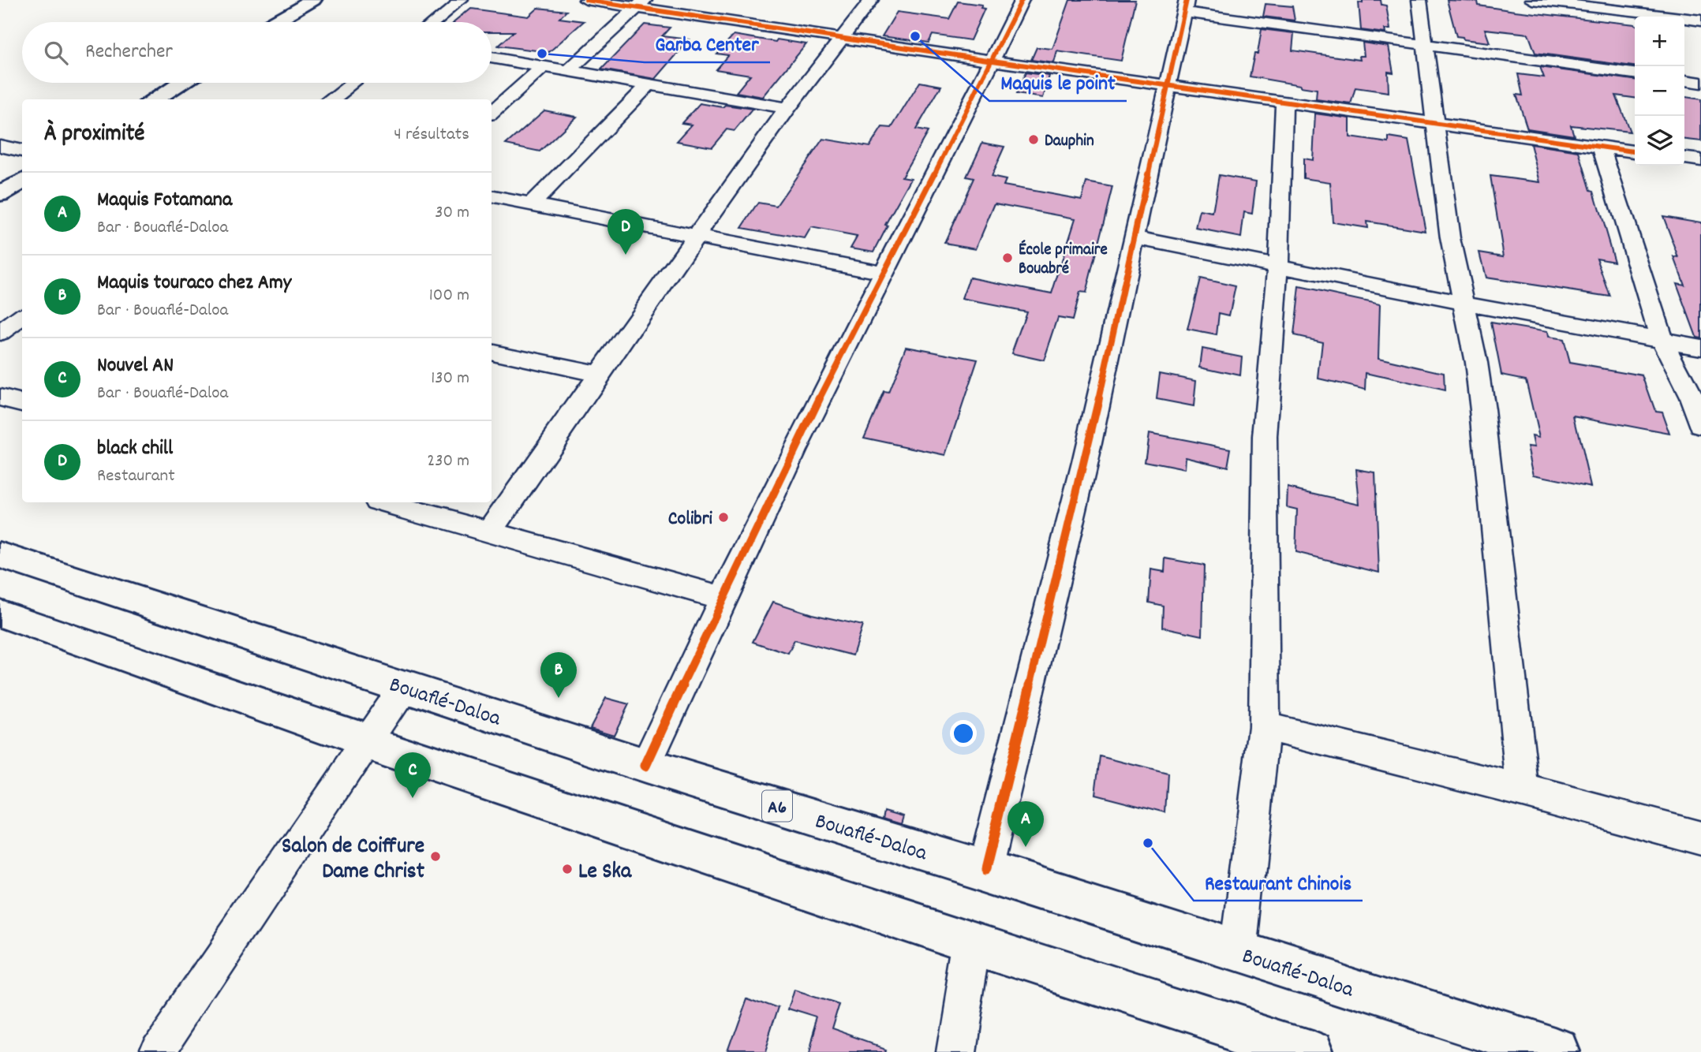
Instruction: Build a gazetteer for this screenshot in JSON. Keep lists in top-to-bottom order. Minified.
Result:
{"streets":{"main road":["Bouaflé-Daloa","A6"]},"places":["Maquis le point","Garba Center","Dauphin","École primaire Bouabré","Colibri","Restaurant Chinois","Salon de Coiffure Dame Christ","Le Ska"],"page":{"map_buttons":["+","−"],"search":"Rechercher","heading":["À proximité","4 résultats"],"list":[{"mark":"A","name":"Maquis Fotamana","note":"Bar · Bouaflé-Daloa","value":"30 m"},{"mark":"B","name":"Maquis touraco chez Amy","note":"Bar · Bouaflé-Daloa","value":"100 m"},{"mark":"C","name":"Nouvel AN","note":"Bar · Bouaflé-Daloa","value":"130 m"},{"mark":"D","name":"black chill","note":"Restaurant","value":"230 m"}],"pins":["D","B","C","A"]}}
